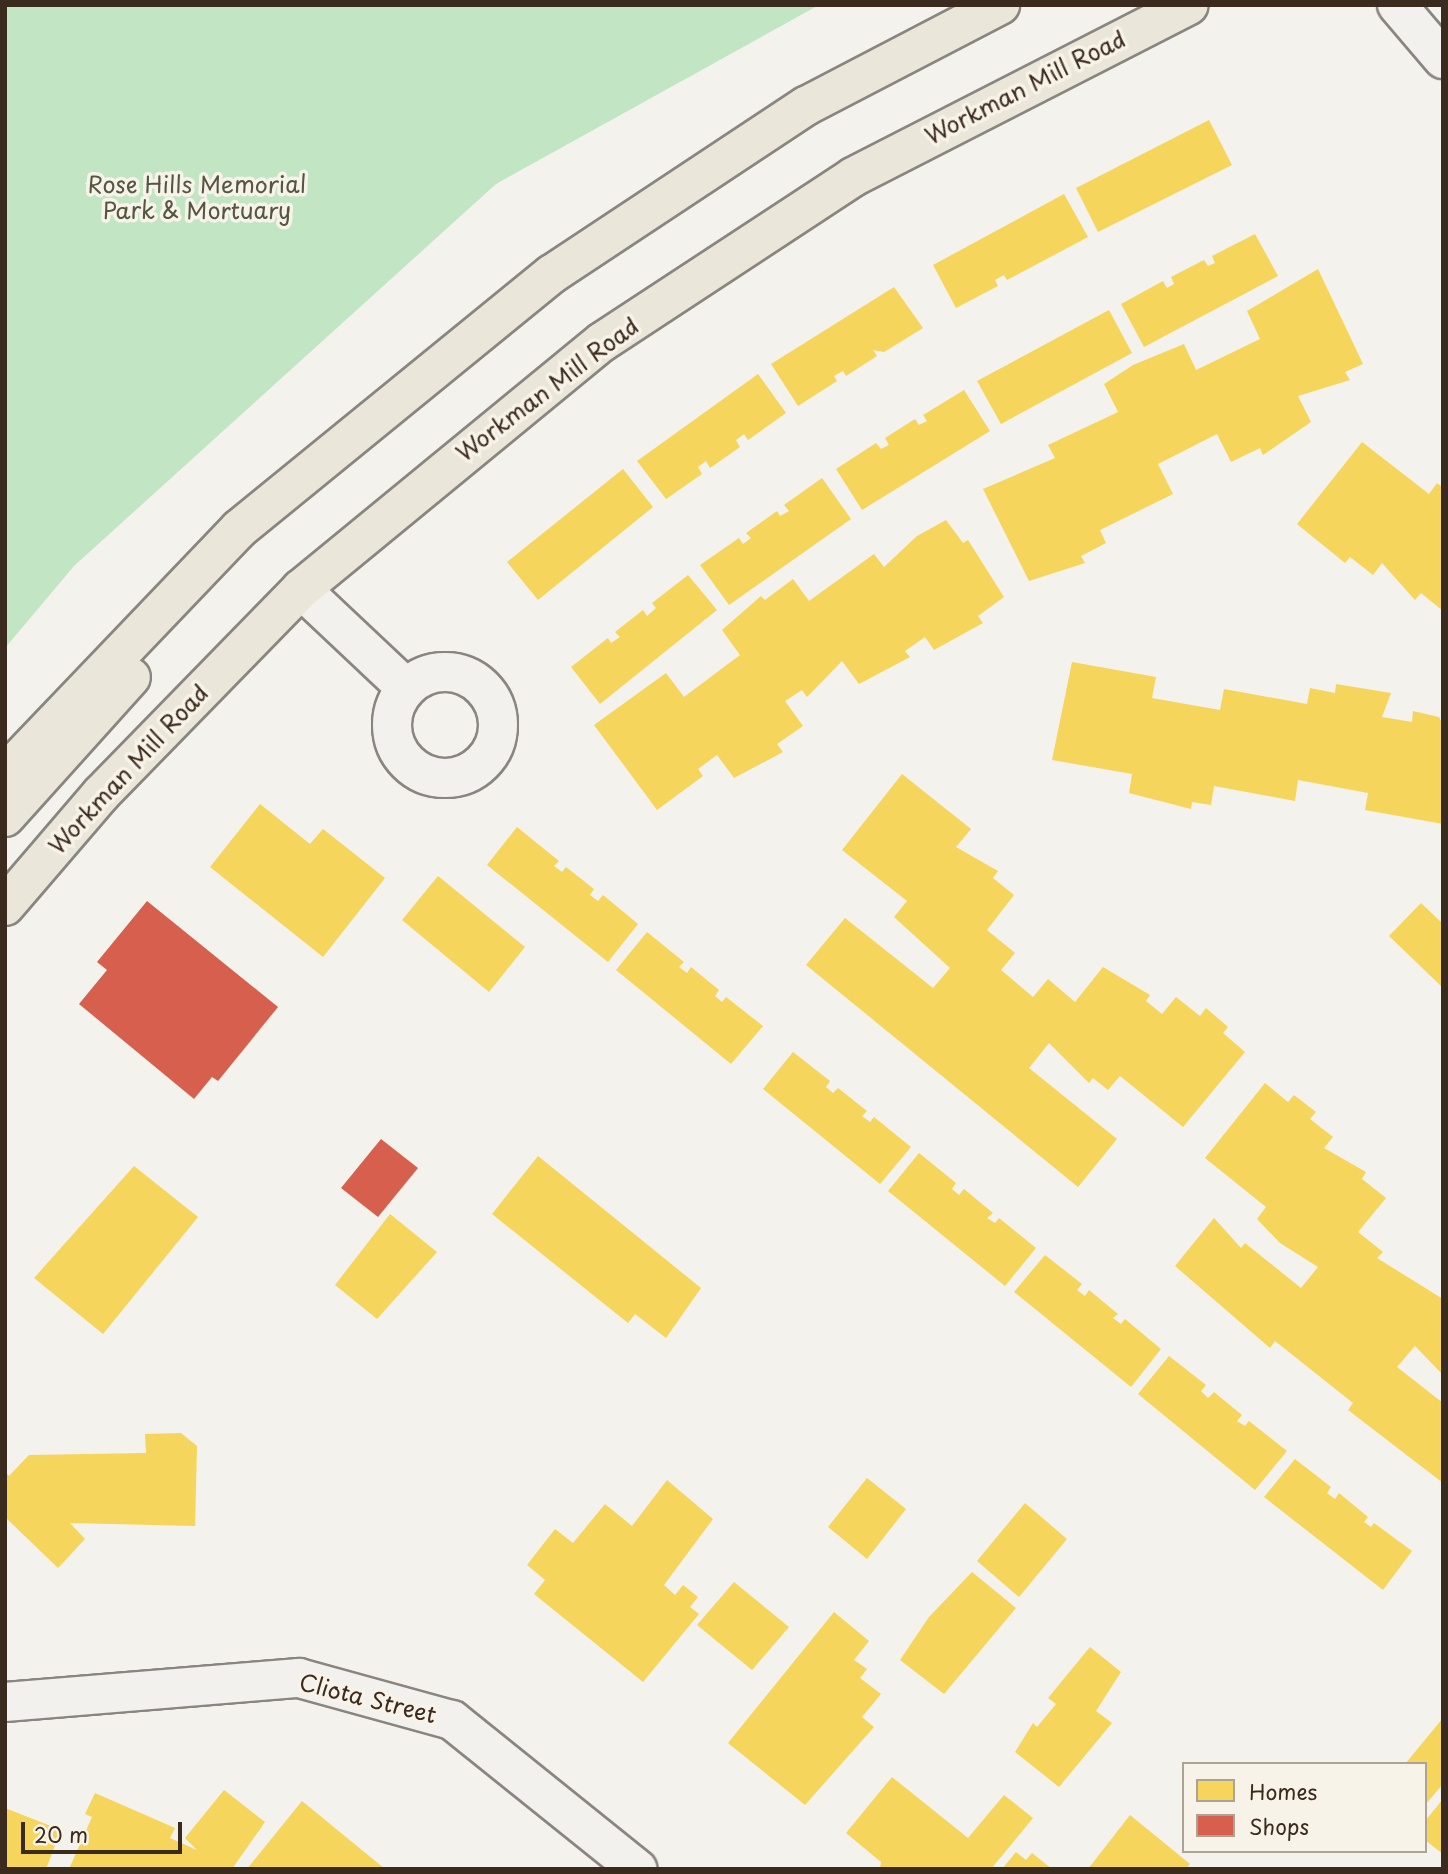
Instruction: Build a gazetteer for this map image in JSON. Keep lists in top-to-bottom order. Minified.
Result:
{"streets":{"main road":["Workman Mill Road"],"street":["Cliota Street"]},"parks":["Rose Hills Memorial Park & Mortuary"],"legend":["Homes","Shops"],"scale_bar":"20 m"}
